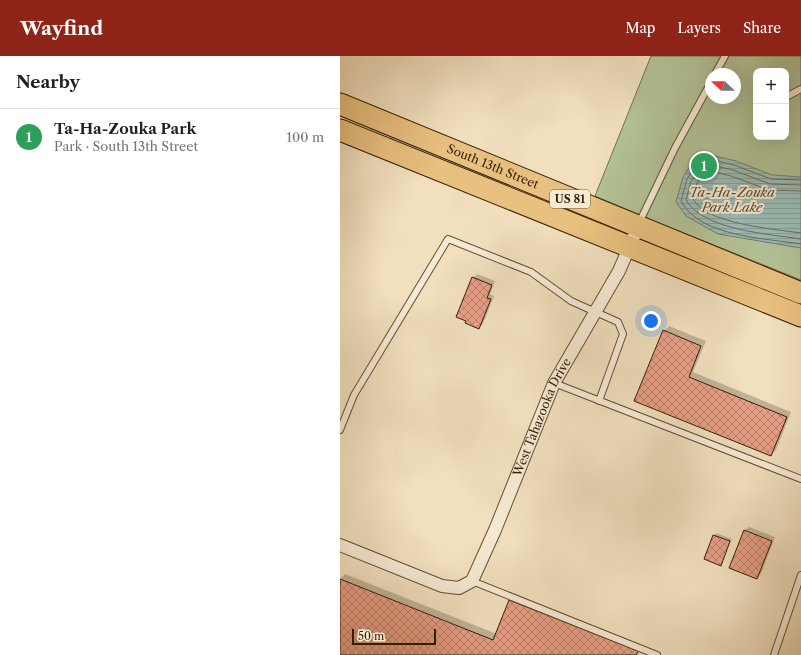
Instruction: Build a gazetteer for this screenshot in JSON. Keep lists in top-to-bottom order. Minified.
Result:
{"streets":{"highway":["South 13th Street","US 81"],"street":["West Tahazooka Drive"]},"crossings":[["South 13th Street","West Tahazooka Drive"]],"water":["Ta-Ha-Zouka Park Lake"],"scale_bar":"50 m","north":"left","page":{"header":"Wayfind","nav":["Map","Layers","Share"],"heading":"Nearby","map_buttons":["+","−"],"list":[{"mark":"1","name":"Ta-Ha-Zouka Park","note":"Park · South 13th Street","value":"100 m"}],"pins":"1","scale":"50 m"}}
